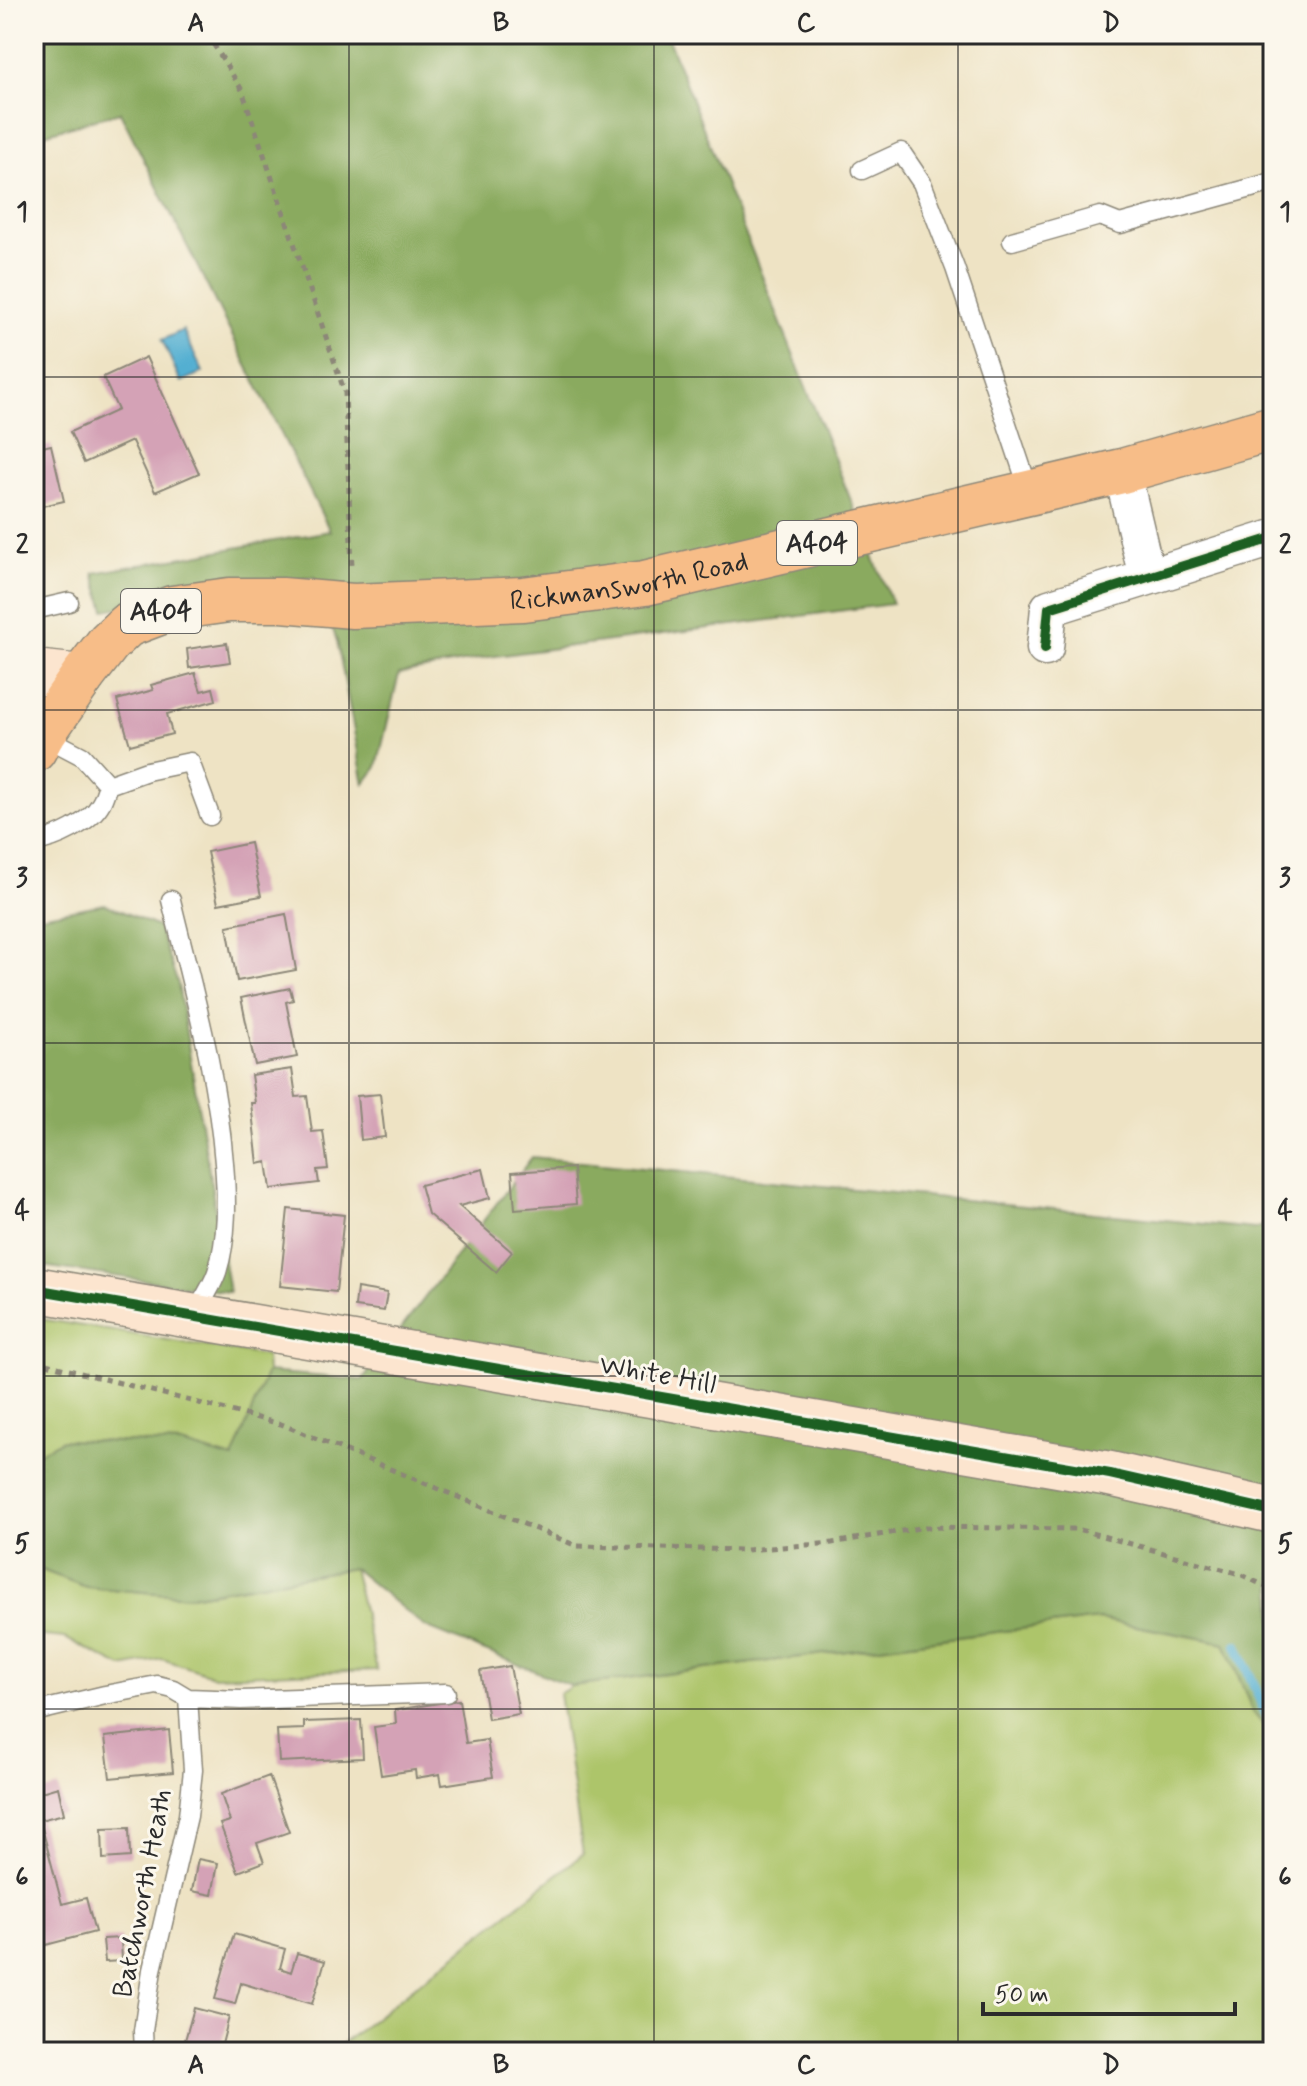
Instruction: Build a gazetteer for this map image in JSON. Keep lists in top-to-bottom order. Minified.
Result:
{"streets":{"main road":["A404","Rickmansworth Road"],"street":["White Hill"],"lane":["Batchworth Heath"]},"scale_bar":"50 m","grid":{"columns":["A","B","C","D"],"rows":["1","2","3","4","5","6"]}}
